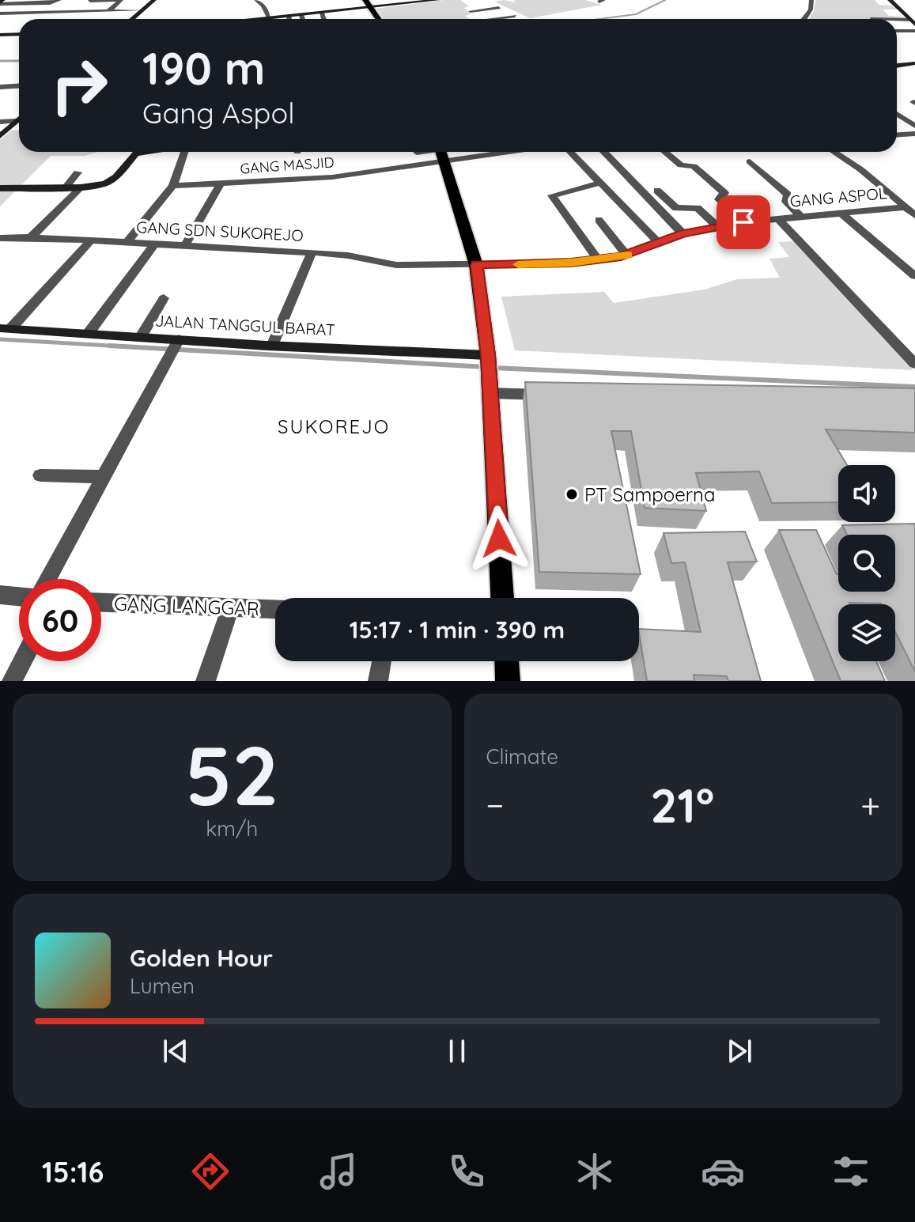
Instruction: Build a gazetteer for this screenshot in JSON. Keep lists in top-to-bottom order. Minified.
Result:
{"streets":{"street":["GANG MASJID","GANG ASPOL","GANG SDN SUKOREJO","JALAN TANGGUL BARAT","GANG LANGGAR"]},"crossings":[["GANG ASPOL","GANG SDN SUKOREJO"]],"districts":["SUKOREJO"],"places":["PT Sampoerna"],"page":{"turn":["190 m","Gang Aspol"],"limit":"60","trip":"15:17 · 1 min · 390 m","tile":[["52","km/h"],"Climate"],"heat":["−","21°","+"],"song":["Golden Hour","Lumen"],"tabs":"15:16"}}
